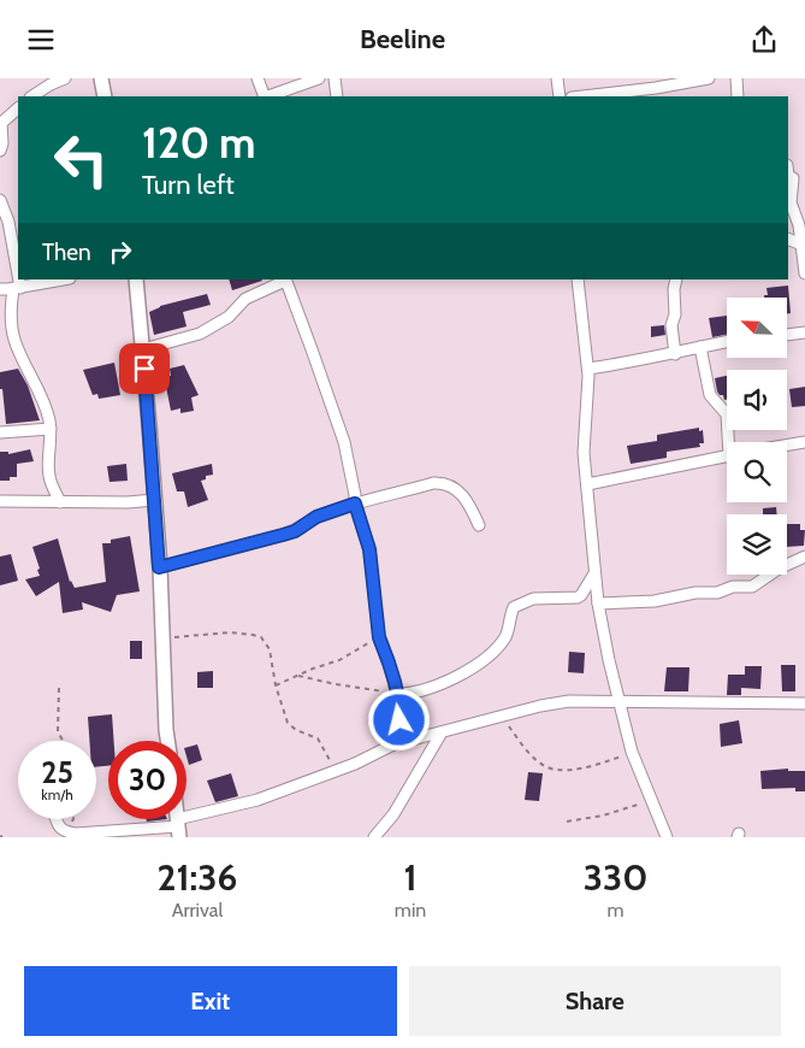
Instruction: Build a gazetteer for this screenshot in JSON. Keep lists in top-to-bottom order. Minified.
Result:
{"north":"top left","page":{"header":"Beeline","turn":["120 m","Turn left"],"then":"Then","speed":"25 km/h","limit":"30","eta":["21:36","Arrival","1","min","330","m"],"buttons":["Exit","Share"]}}
